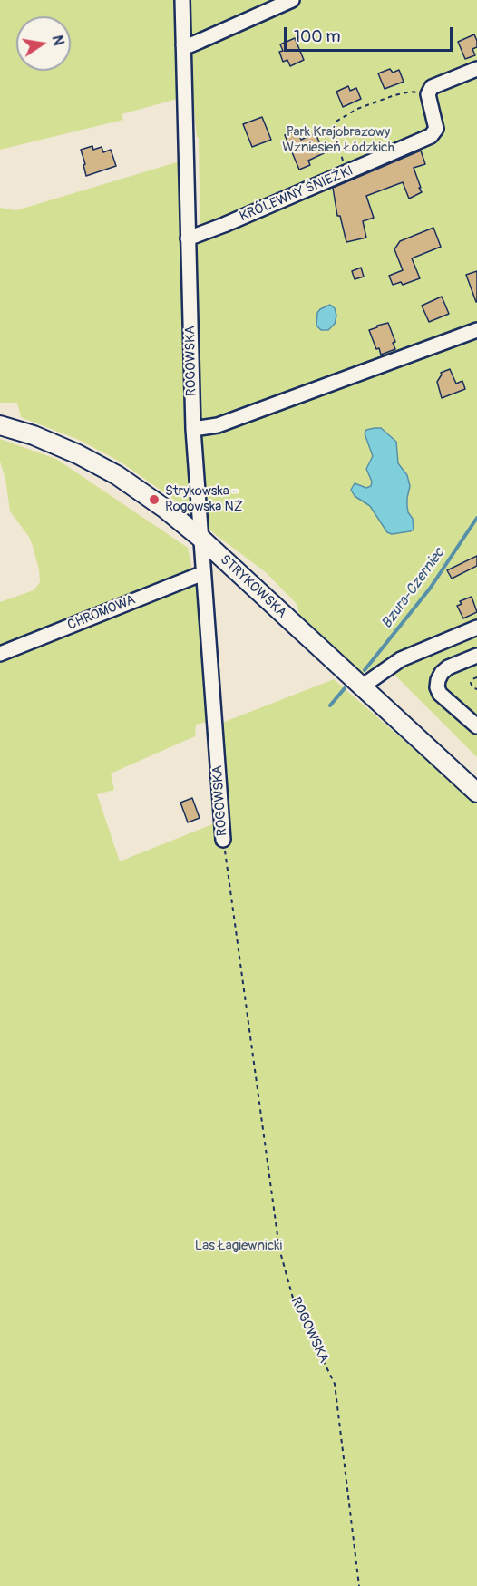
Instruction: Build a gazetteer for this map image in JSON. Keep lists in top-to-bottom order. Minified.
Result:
{"streets":{"main road":["STRYKOWSKA"],"street":["KRÓLEWNY ŚNIEŻKI","ROGOWSKA","CHROMOWA"]},"crossings":[["KRÓLEWNY ŚNIEŻKI","ROGOWSKA"],["ROGOWSKA","STRYKOWSKA"],["ROGOWSKA","CHROMOWA"]],"water":["Bzura-Czerniec"],"parks":["Park Krajobrazowy Wzniesień Łódzkich","Las Łagiewnicki"],"places":["Strykowska - Rogowska NŻ"],"scale_bar":"100 m","north":"right"}
